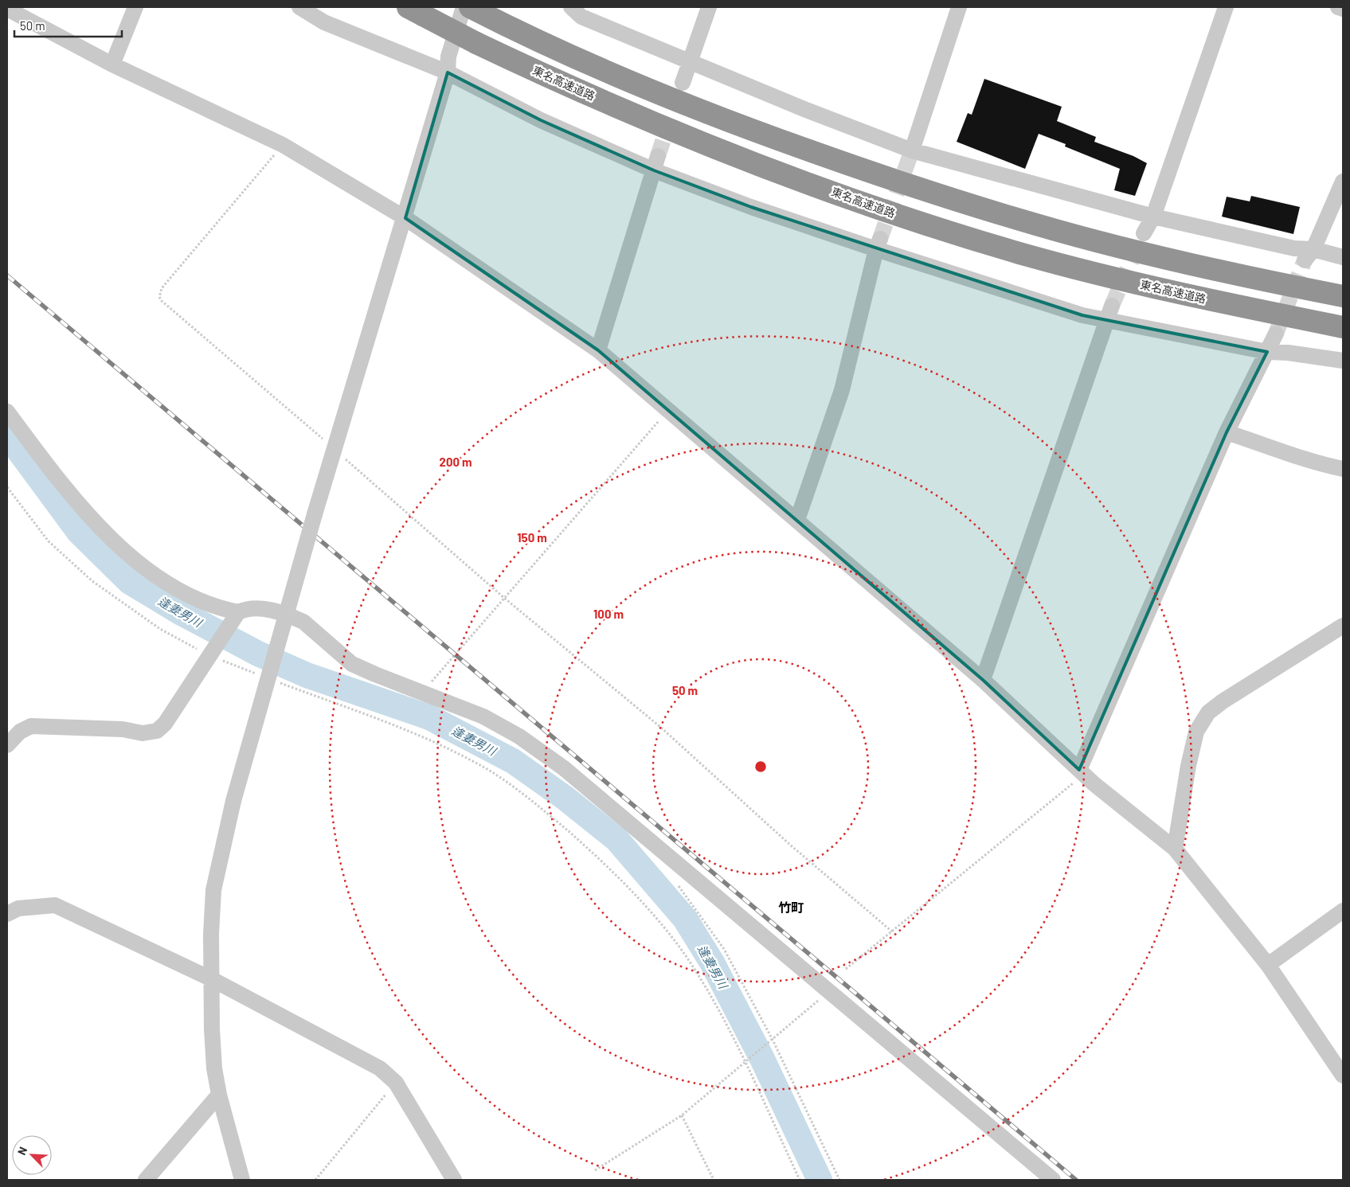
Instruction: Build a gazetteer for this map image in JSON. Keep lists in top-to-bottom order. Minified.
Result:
{"streets":{"highway":["東名高速道路"]},"districts":["竹町"],"water":["逢妻男川"],"scale_bar":"50 m","north":"top left","rings":["200 m","150 m","100 m","50 m"]}
